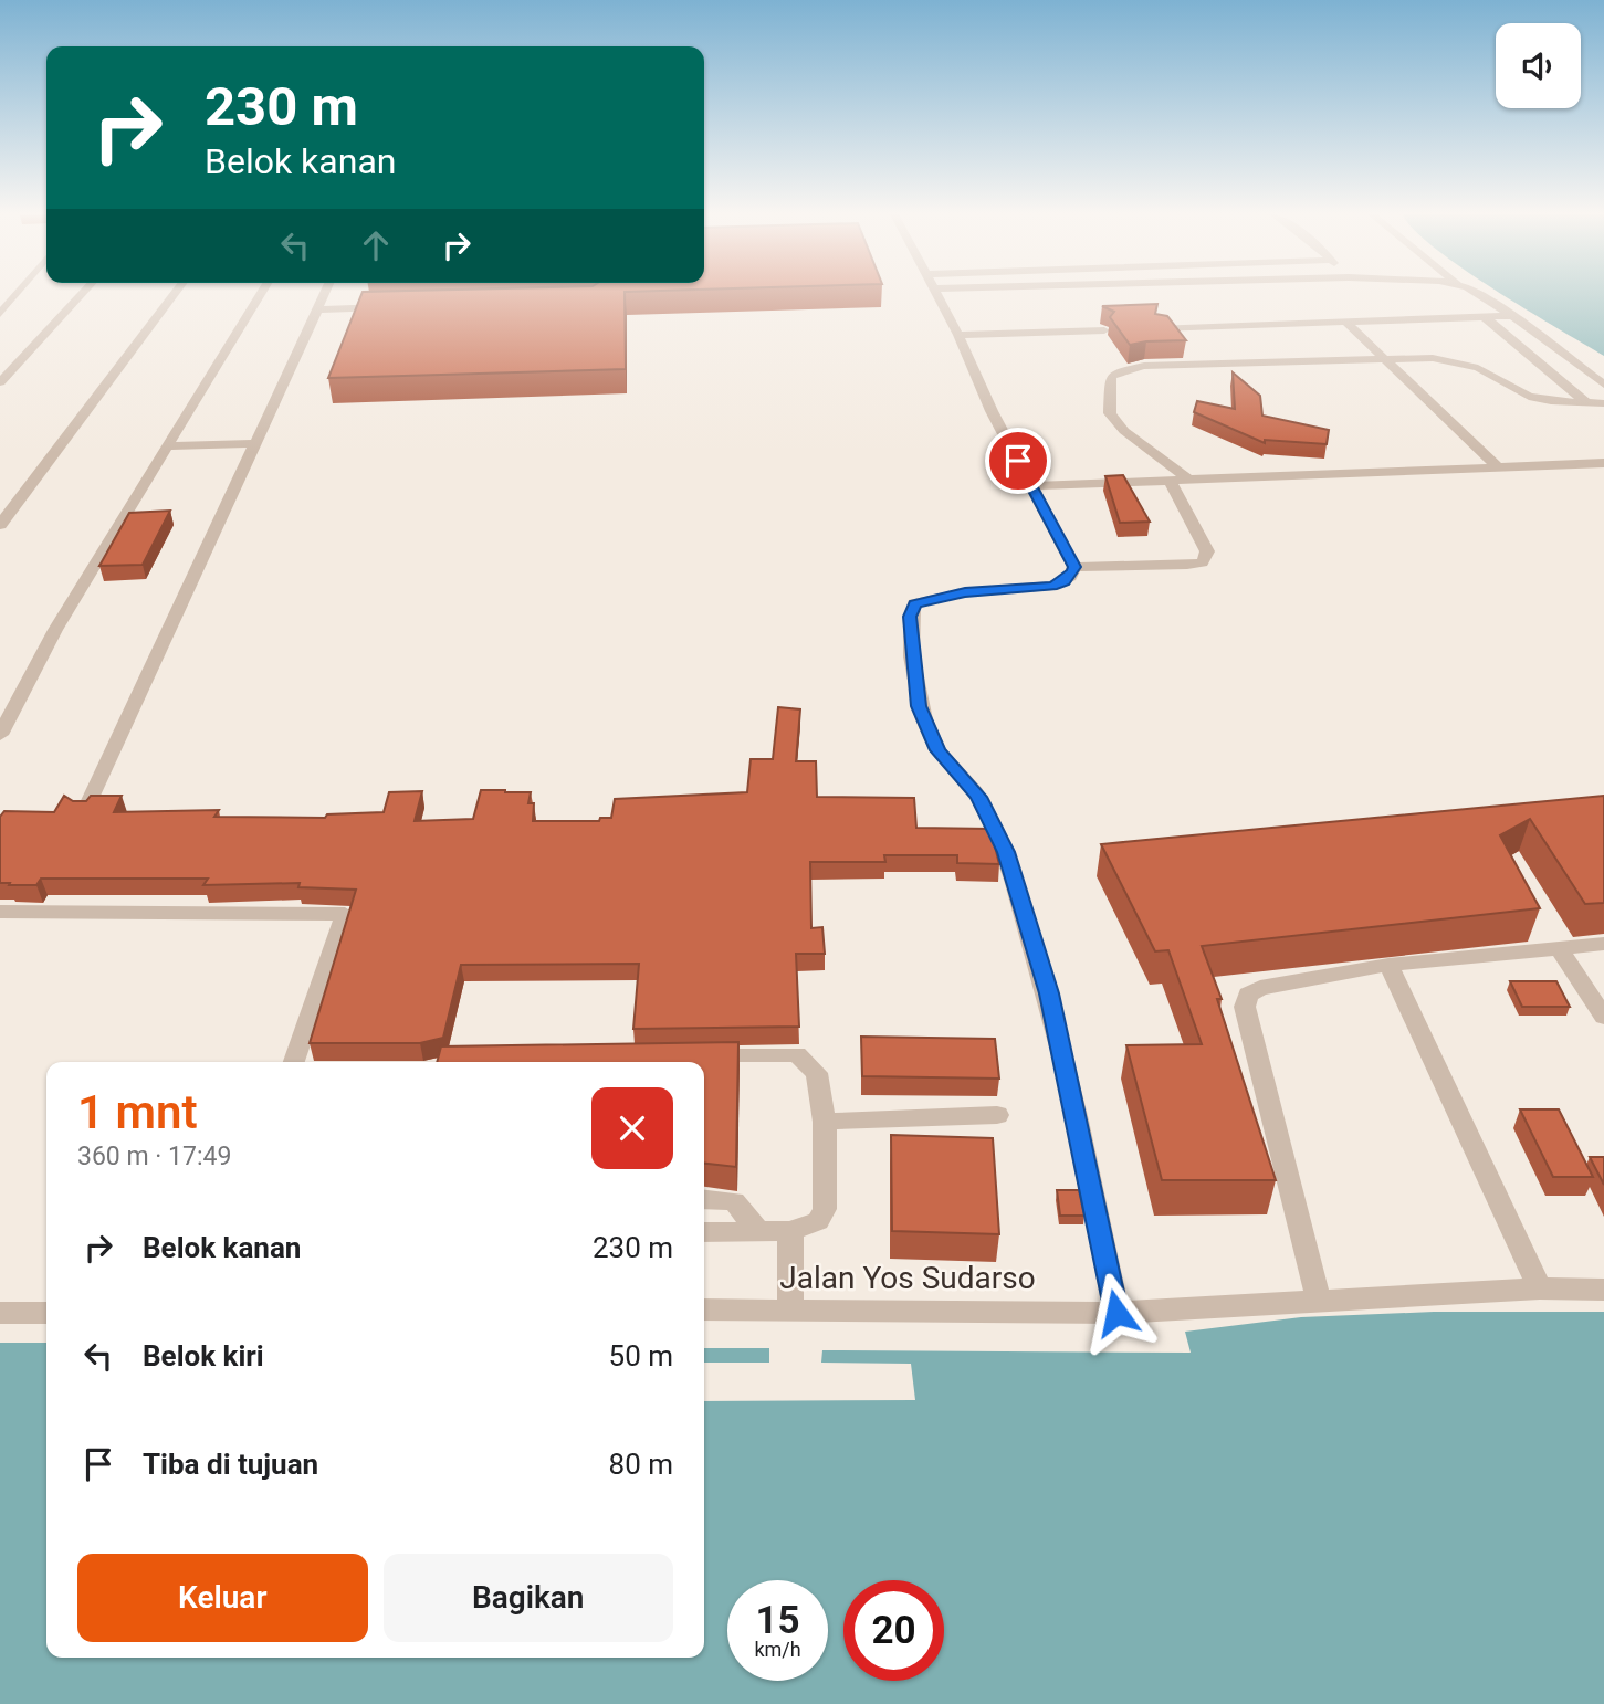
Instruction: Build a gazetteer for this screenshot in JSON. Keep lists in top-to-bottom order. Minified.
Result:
{"streets":{"street":["Jalan Yos Sudarso"]},"page":{"turn":["230 m","Belok kanan"],"heading":["1 mnt","360 m · 17:49"],"list":[{"name":"Belok kanan","value":"230 m"},{"name":"Belok kiri","value":"50 m"},{"name":"Tiba di tujuan","value":"80 m"}],"buttons":["Keluar","Bagikan"],"speed":"15 km/h","limit":"20"}}
